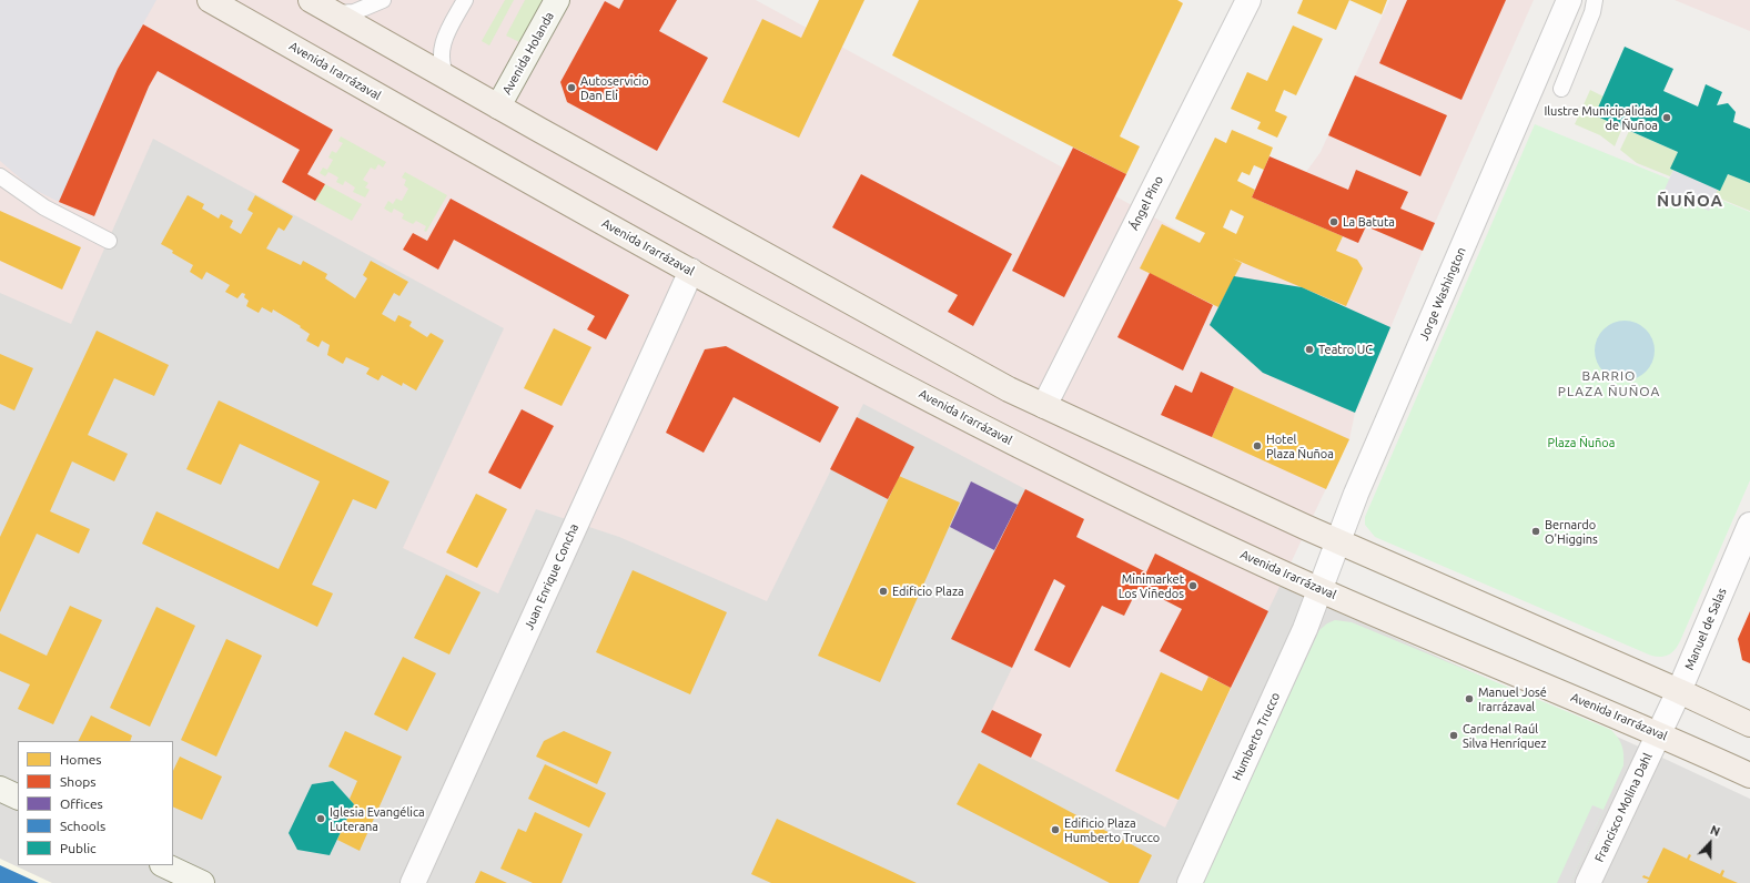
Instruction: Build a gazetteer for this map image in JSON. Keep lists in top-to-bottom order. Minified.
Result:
{"streets":{"main road":["Avenida Irarrázaval"],"street":["Avenida Holanda","Ángel Pino","Jorge Washington","Juan Enrique Concha","Manuel de Salas","Humberto Trucco","Francisco Molina Dahl"]},"crossings":[["Avenida Irarrázaval","Jorge Washington"],["Avenida Irarrázaval","Juan Enrique Concha"],["Avenida Irarrázaval","Manuel de Salas"],["Avenida Irarrázaval","Humberto Trucco"],["Avenida Irarrázaval","Francisco Molina Dahl"],["Jorge Washington","Humberto Trucco"],["Manuel de Salas","Francisco Molina Dahl"]],"districts":["ÑUÑOA","BARRIO PLAZA ÑUÑOA"],"parks":["Plaza Ñuñoa"],"places":["Autoservicio Dan Eli","Ilustre Municipalidad de Ñuñoa","La Batuta","Teatro UC","Hotel Plaza Ñuñoa","Bernardo O'Higgins","Minimarket Los Viñedos","Edificio Plaza","Manuel José Irarrázaval","Cardenal Raúl Silva Henríquez","Iglesia Evangélica Luterana","Edificio Plaza Humberto Trucco"],"legend":["Homes","Shops","Offices","Schools","Public"],"north":"top"}
